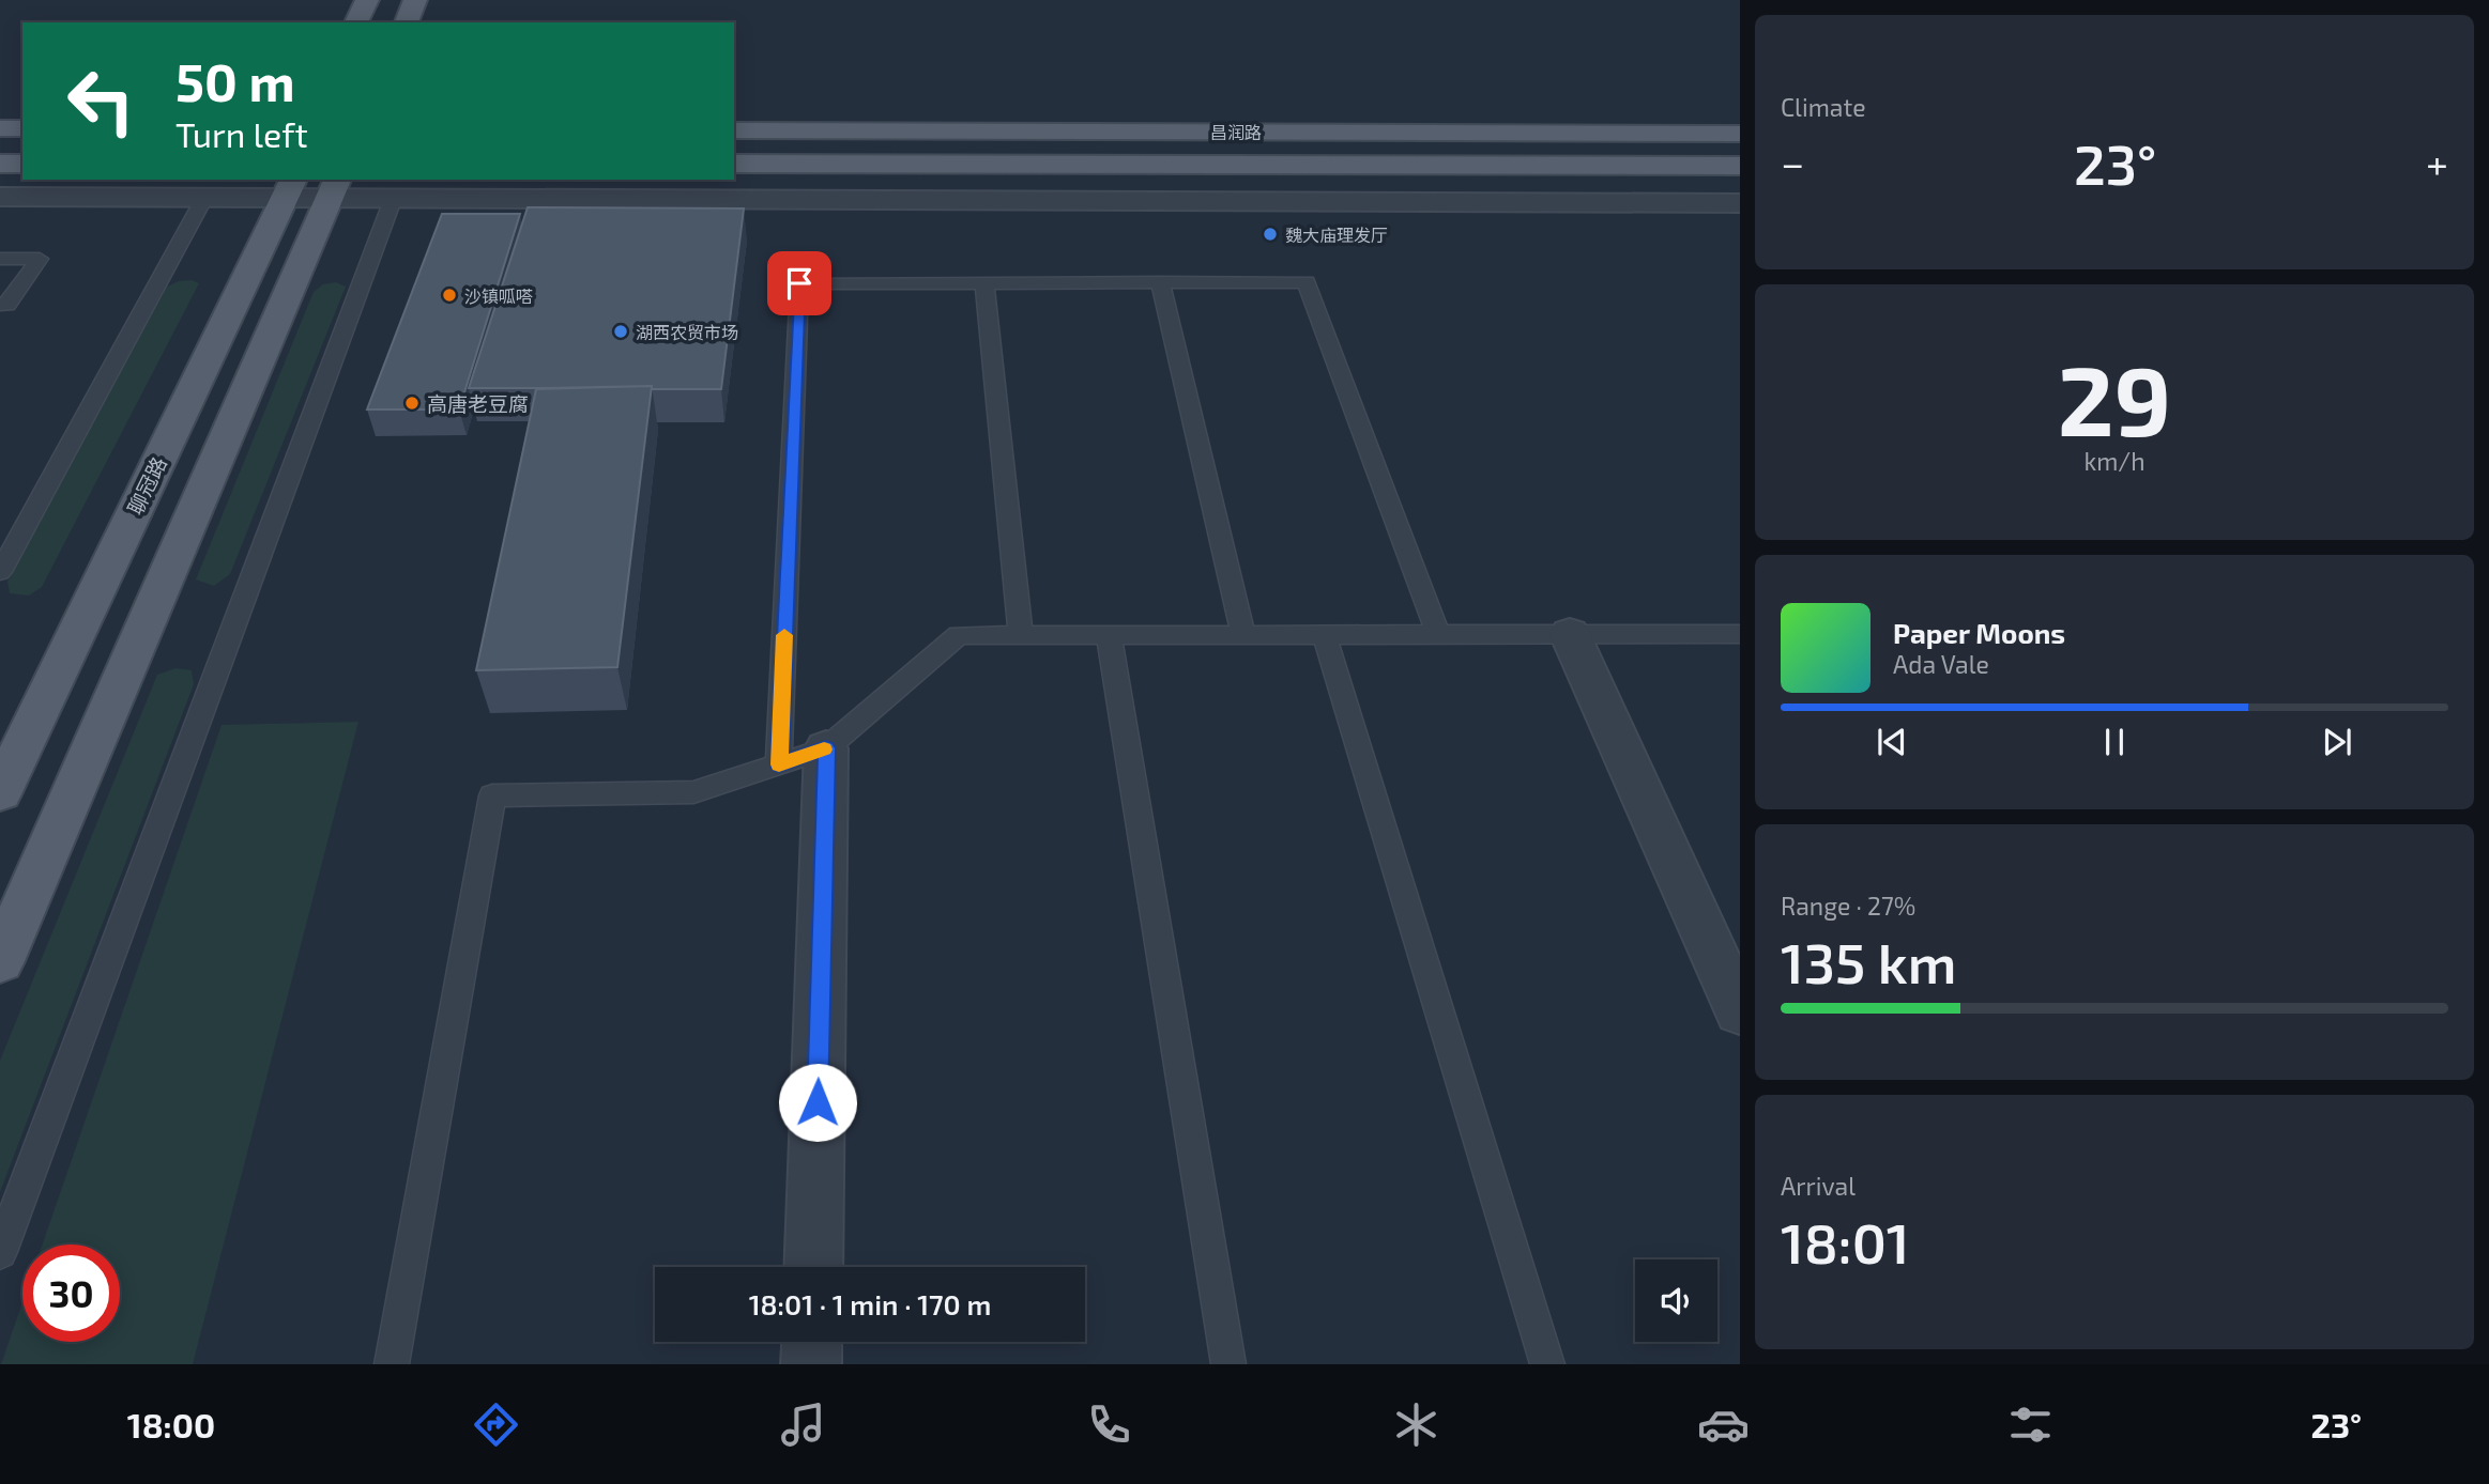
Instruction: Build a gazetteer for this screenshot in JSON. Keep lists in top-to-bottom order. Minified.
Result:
{"streets":{"main road":["昌润路","聊冠路"]},"places":["魏大庙理发厅","沙镇呱嗒","湖西农贸市场","高唐老豆腐"],"page":{"tile":["Climate",["29","km/h"],["Range · 27%","135 km"],["Arrival","18:01"]],"turn":["50 m","Turn left"],"heat":["−","23°","+"],"song":["Paper Moons","Ada Vale"],"limit":"30","trip":"18:01 · 1 min · 170 m","tabs":["18:00","23°"]}}
